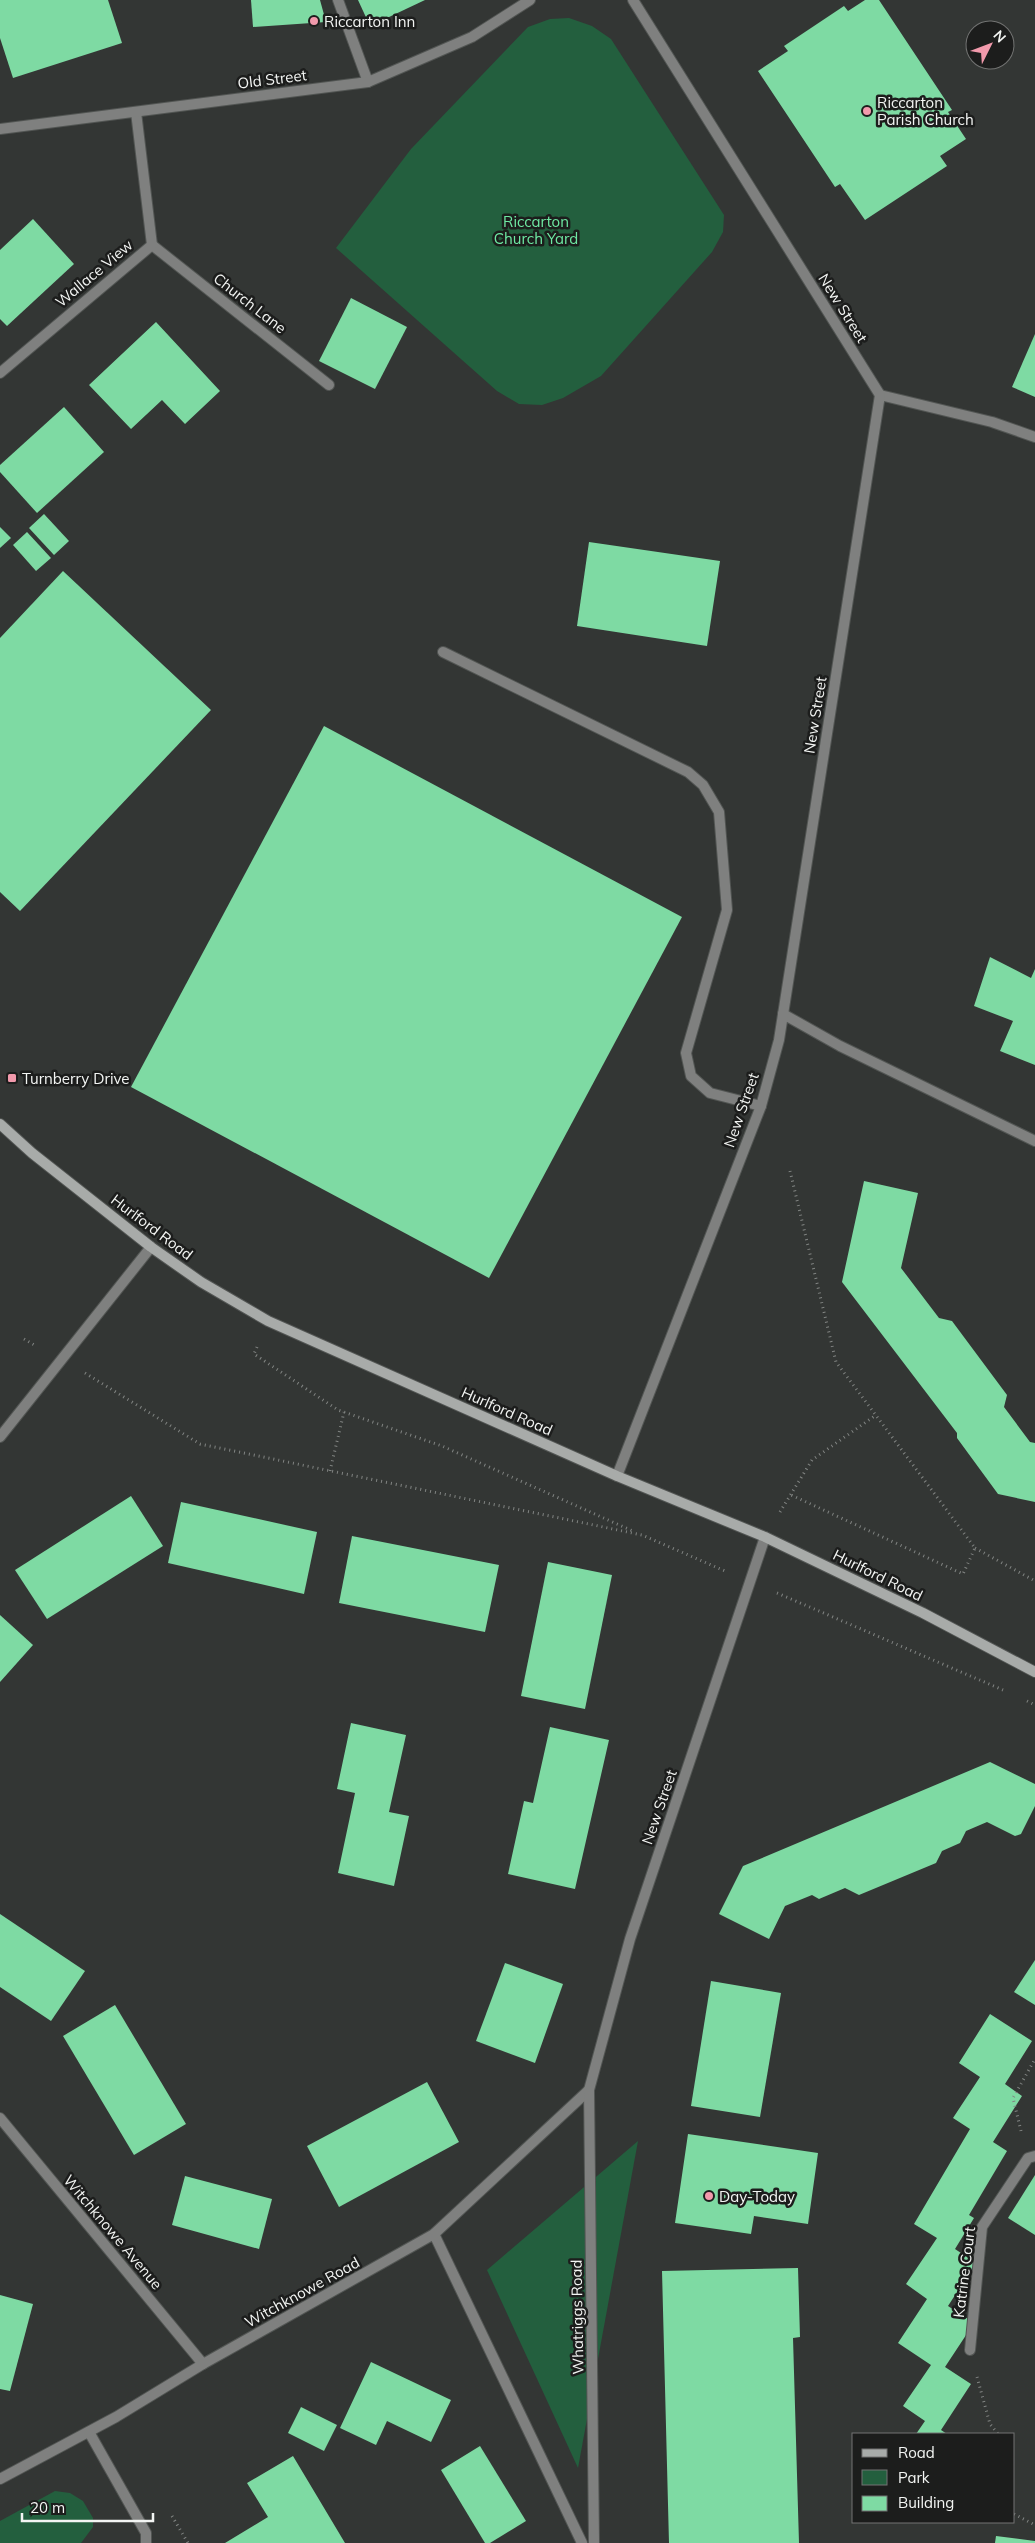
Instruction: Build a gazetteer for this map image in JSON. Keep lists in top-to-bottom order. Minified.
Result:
{"streets":{"main road":["Hurlford Road"],"street":["Old Street","Wallace View","Church Lane","New Street","Witchknowe Avenue","Katrine Court","Witchknowe Road","Whatriggs Road"]},"crossings":[["Old Street","Wallace View"],["Wallace View","Church Lane"],["New Street","Hurlford Road"],["New Street","Witchknowe Road"],["New Street","Whatriggs Road"],["Witchknowe Avenue","Witchknowe Road"],["Witchknowe Road","Whatriggs Road"]],"parks":["Riccarton Church Yard"],"places":{"other":["Riccarton Inn","Riccarton Parish Church","Day-Today"],"transit":["Turnberry Drive"]},"legend":["Road","Park","Building"],"scale_bar":"20 m","north":"top right"}
